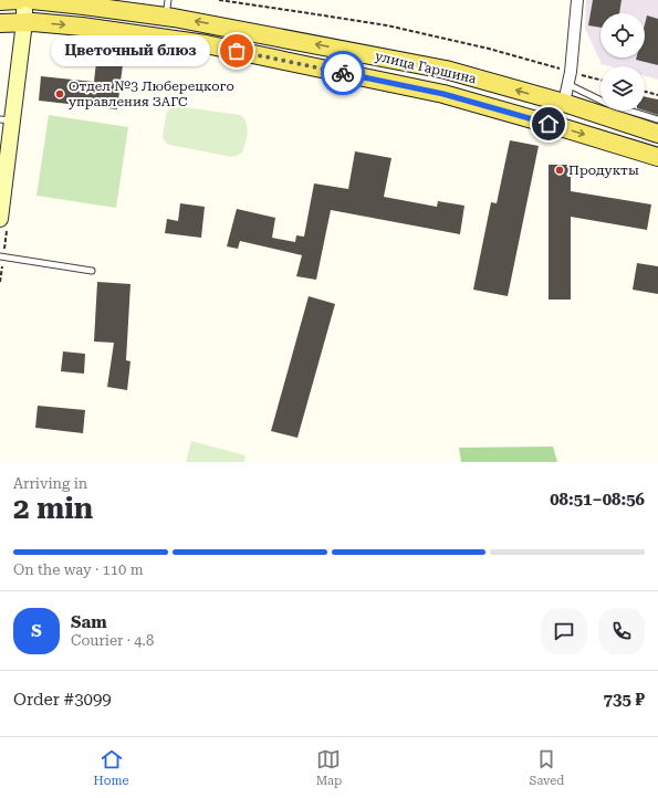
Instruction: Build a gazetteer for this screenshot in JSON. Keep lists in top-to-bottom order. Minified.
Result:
{"streets":{"main road":["улица Гаршина"]},"places":["Цветочный блюз","Отдел №3 Люберецкого управления ЗАГС","Продукты"],"page":{"bubble":"Цветочный блюз","heading":["2 min","Arriving in","08:51–08:56"],"panel":["Sam","Courier · 4.8","Order #3099","735 ₽"],"bar":"On the way · 110 m","round":"S","tabs":["Home","Map","Saved"]}}
